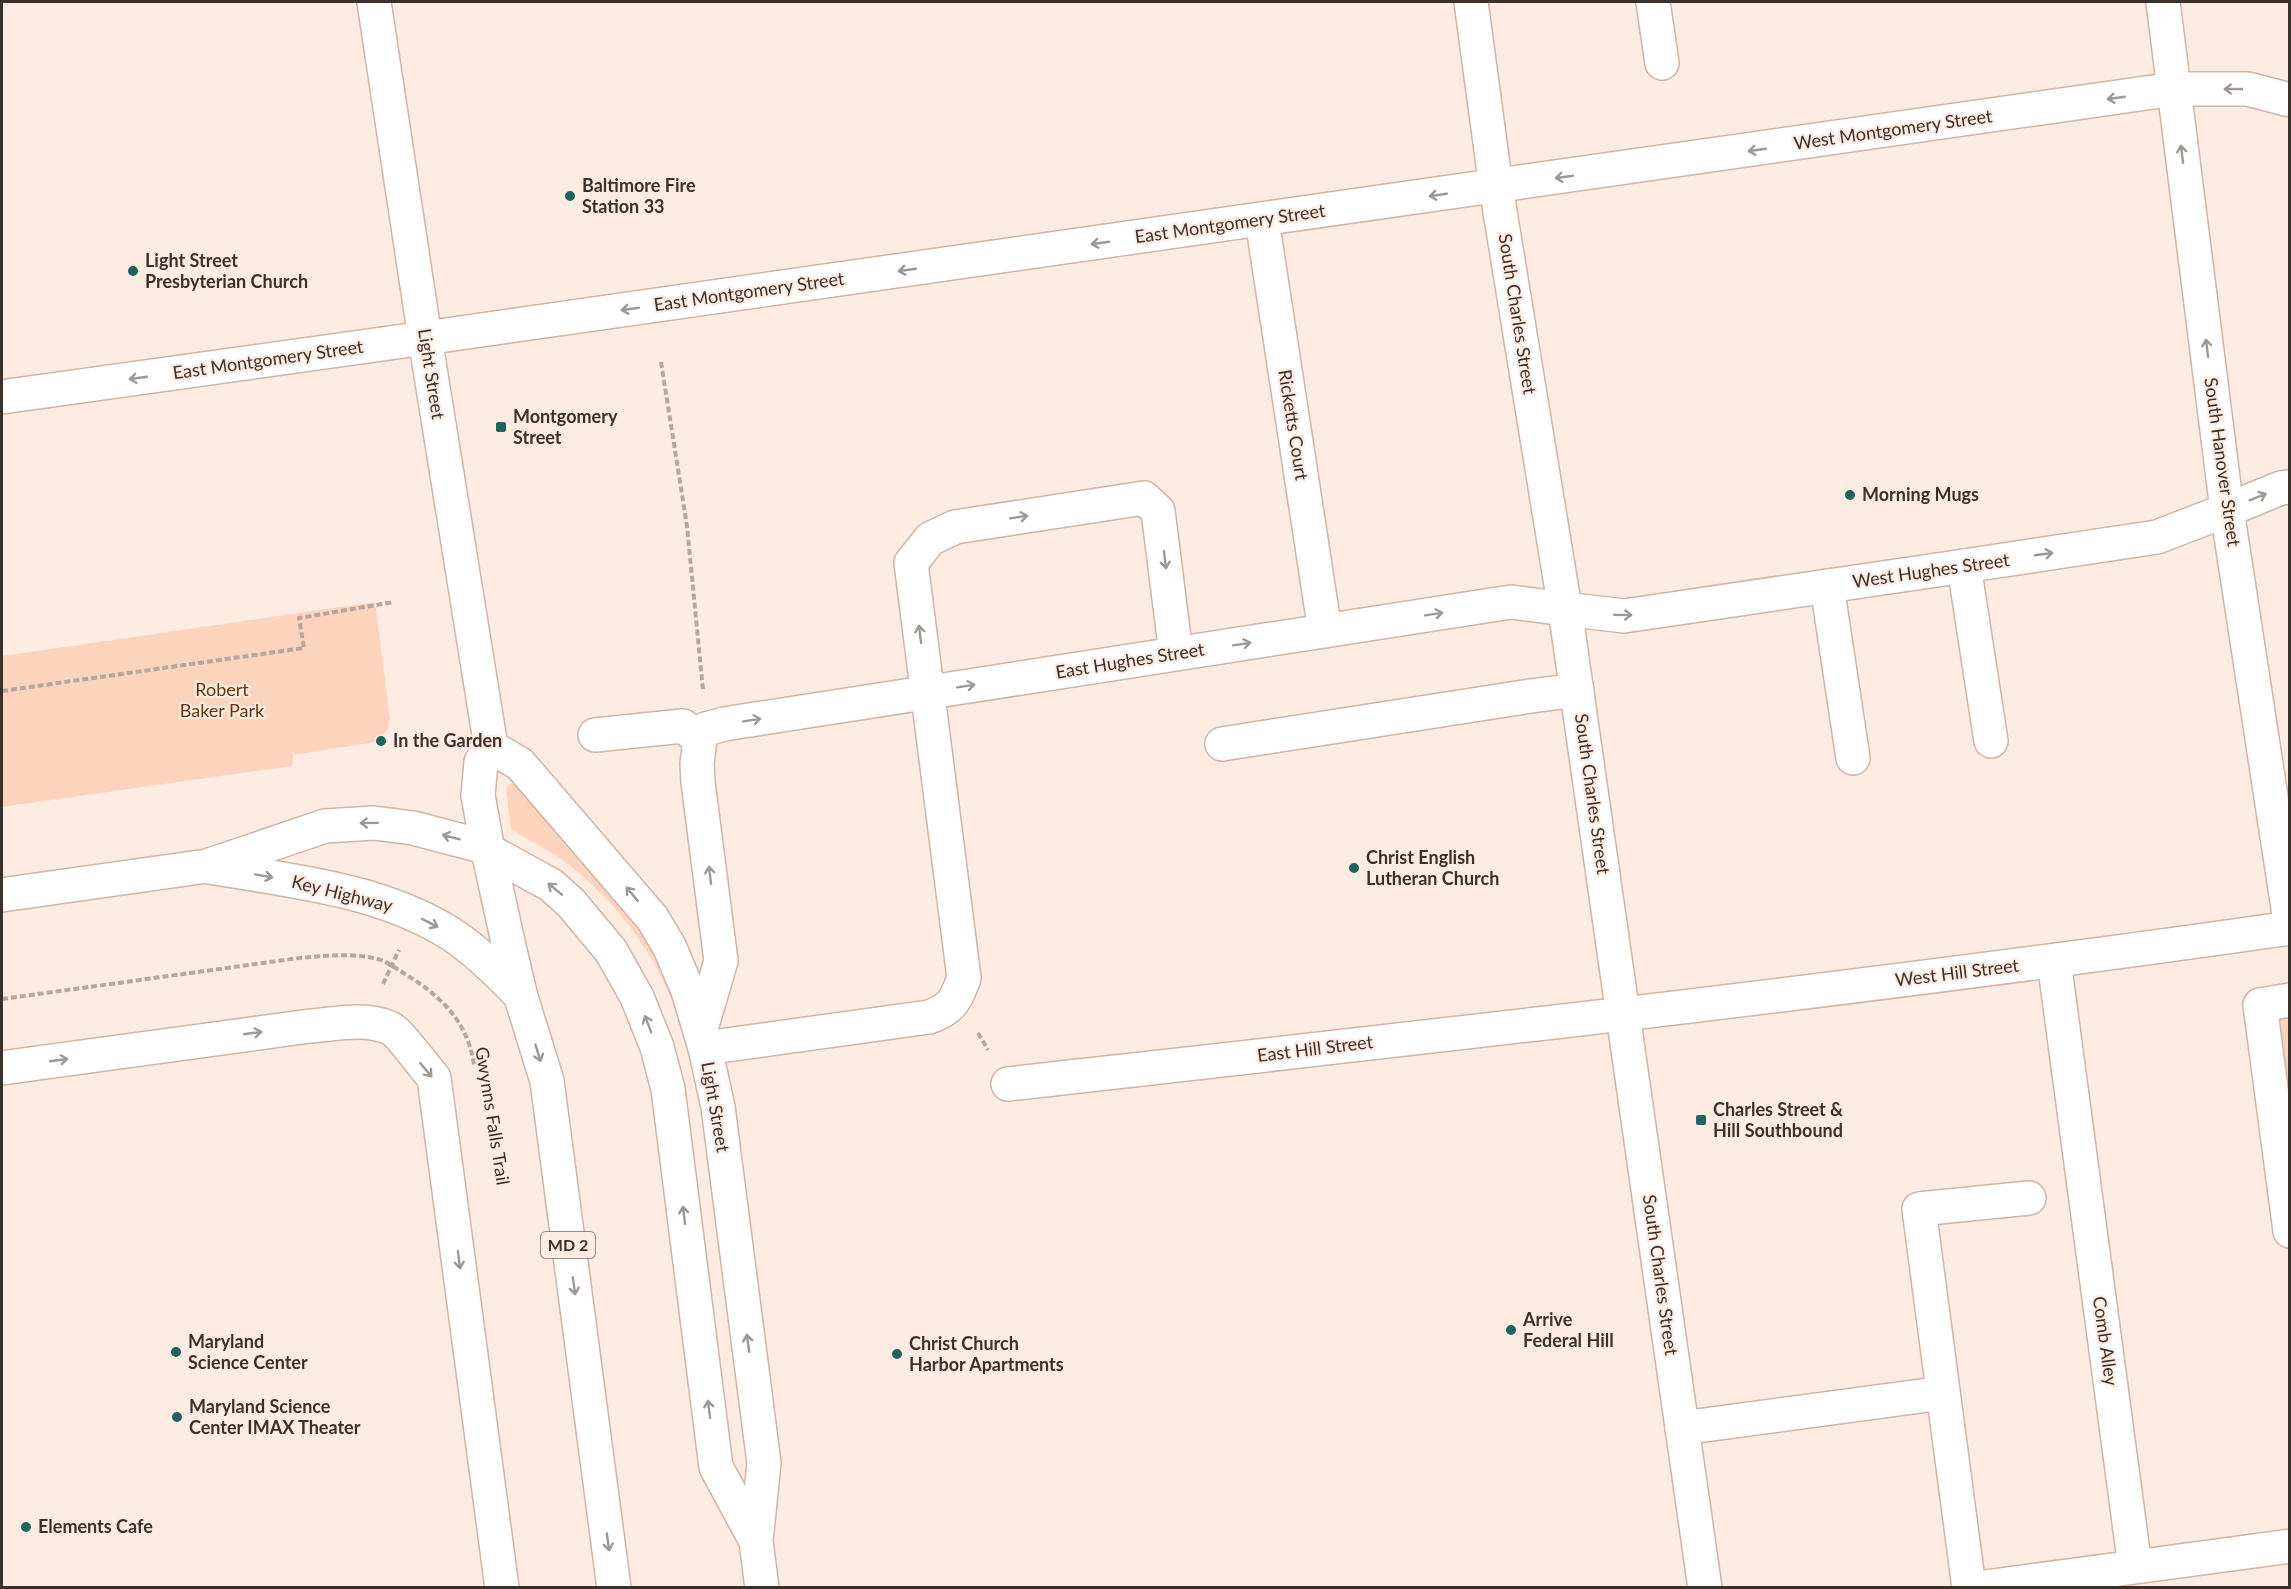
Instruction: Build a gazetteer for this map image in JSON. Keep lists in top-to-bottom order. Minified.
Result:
{"streets":{"main road":["West Montgomery Street","East Montgomery Street","South Charles Street","Light Street","Ricketts Court","South Hanover Street","West Hughes Street","East Hughes Street","Key Highway","West Hill Street","East Hill Street","MD 2","Comb Alley"],"path":["Gwynns Falls Trail"]},"crossings":[["West Montgomery Street","East Montgomery Street"],["West Montgomery Street","South Charles Street"],["West Montgomery Street","South Hanover Street"],["East Montgomery Street","South Charles Street"],["East Montgomery Street","Light Street"],["East Montgomery Street","Ricketts Court"],["South Charles Street","West Hughes Street"],["South Charles Street","East Hughes Street"],["South Charles Street","West Hill Street"],["South Charles Street","East Hill Street"],["Light Street","Key Highway"],["Light Street","MD 2"],["Ricketts Court","East Hughes Street"],["South Hanover Street","West Hughes Street"],["West Hughes Street","East Hughes Street"],["Key Highway","MD 2"],["West Hill Street","East Hill Street"],["West Hill Street","Comb Alley"]],"one_way":["West Montgomery Street","East Montgomery Street","South Hanover Street","West Hughes Street"],"parks":["Robert Baker Park"],"places":{"other":["Baltimore Fire Station 33","Light Street Presbyterian Church","Morning Mugs","In the Garden","Christ English Lutheran Church","Arrive Federal Hill","Maryland Science Center","Christ Church Harbor Apartments","Maryland Science Center IMAX Theater","Elements Cafe"],"transit":["Montgomery Street","Charles Street & Hill Southbound"]}}
